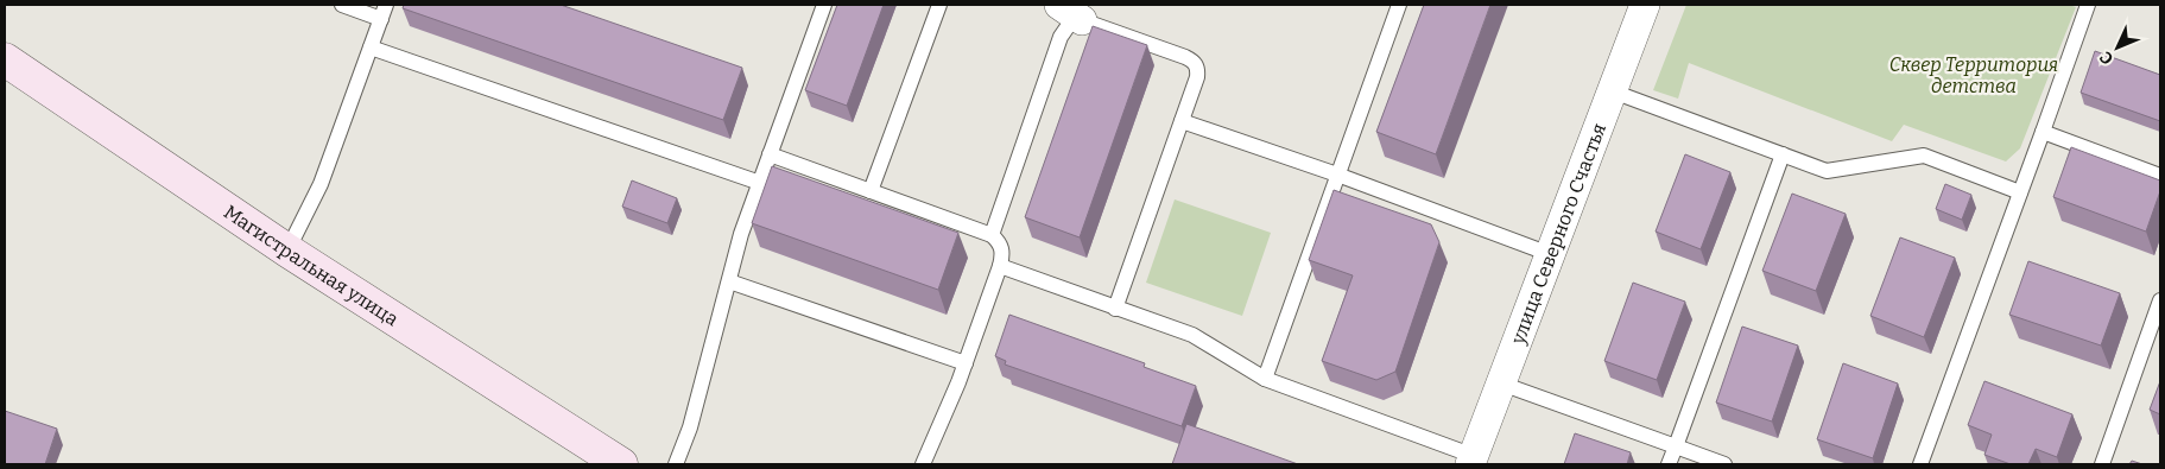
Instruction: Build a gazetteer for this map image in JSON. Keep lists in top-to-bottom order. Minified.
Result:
{"streets":{"main road":["Магистральная улица"],"street":["улица Северного Счастья"]},"parks":["Сквер Территория детства"],"north":"bottom left"}
